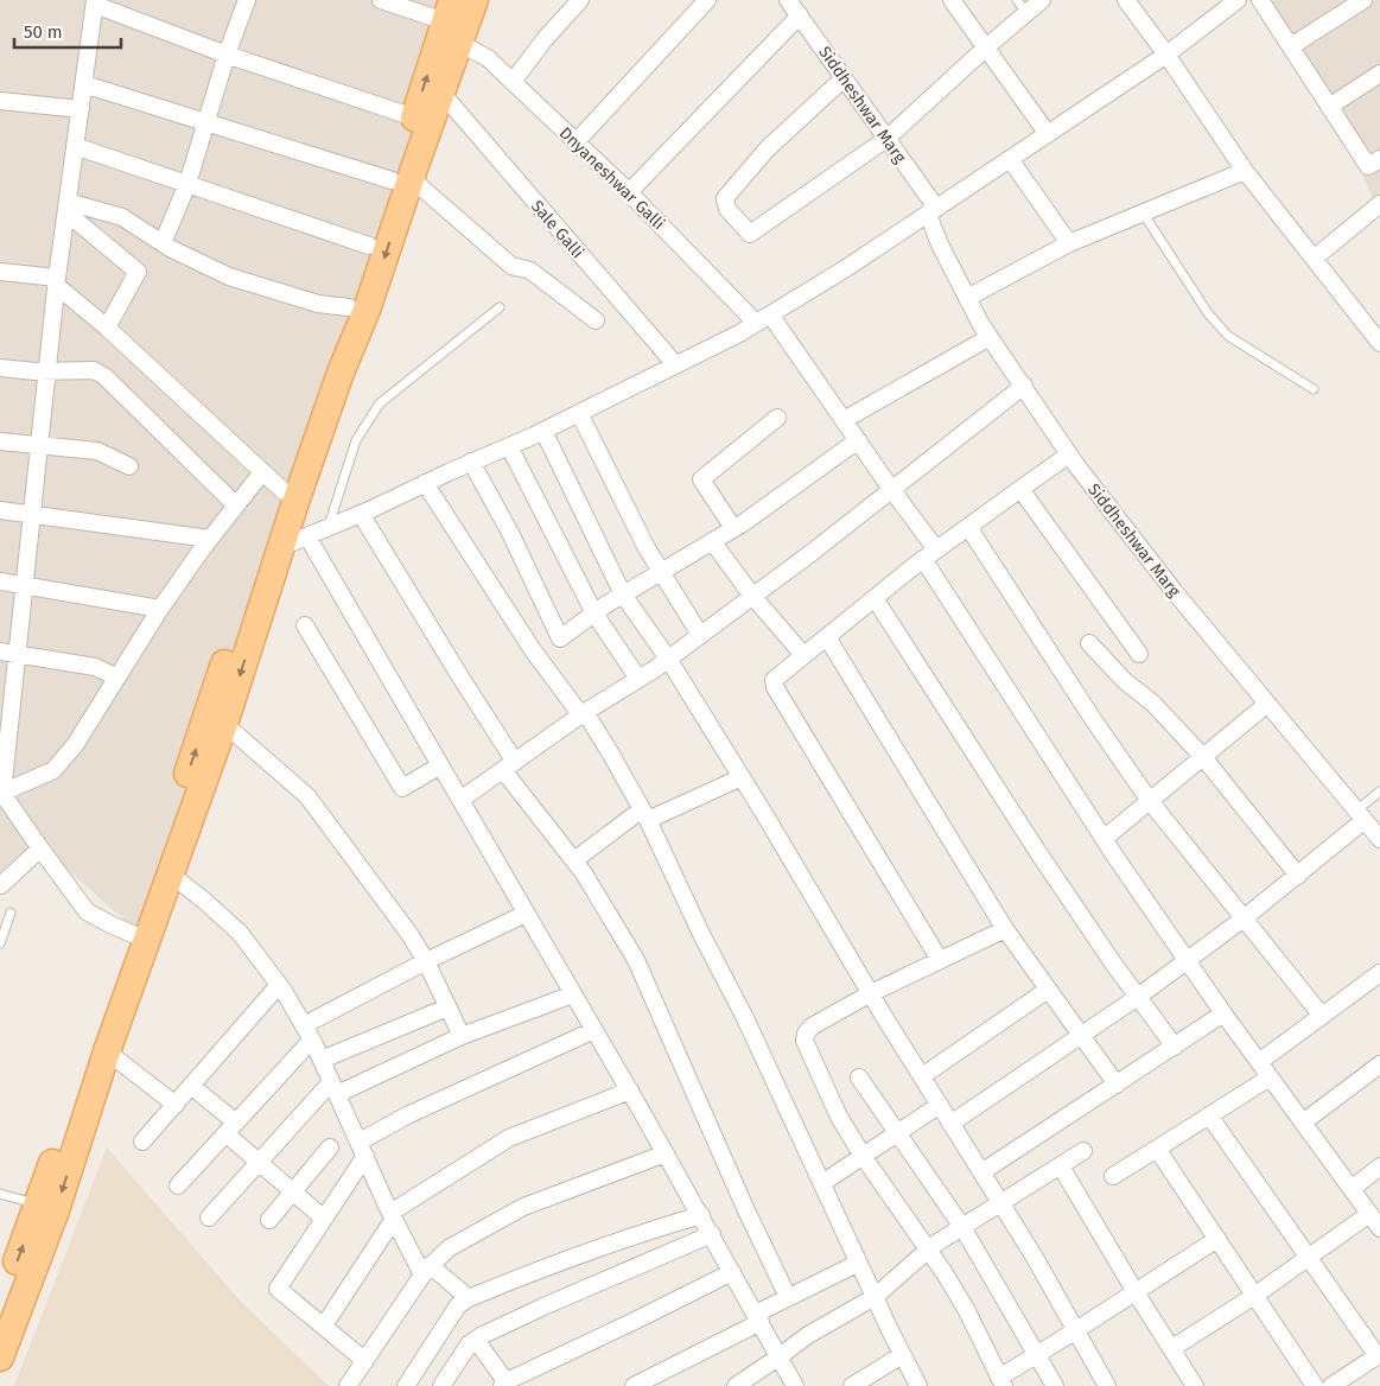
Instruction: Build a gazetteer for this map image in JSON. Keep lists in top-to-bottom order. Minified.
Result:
{"streets":{"street":["Siddheshwar Marg","Dnyaneshwar Galli","Sale Galli"]},"scale_bar":"50 m"}
